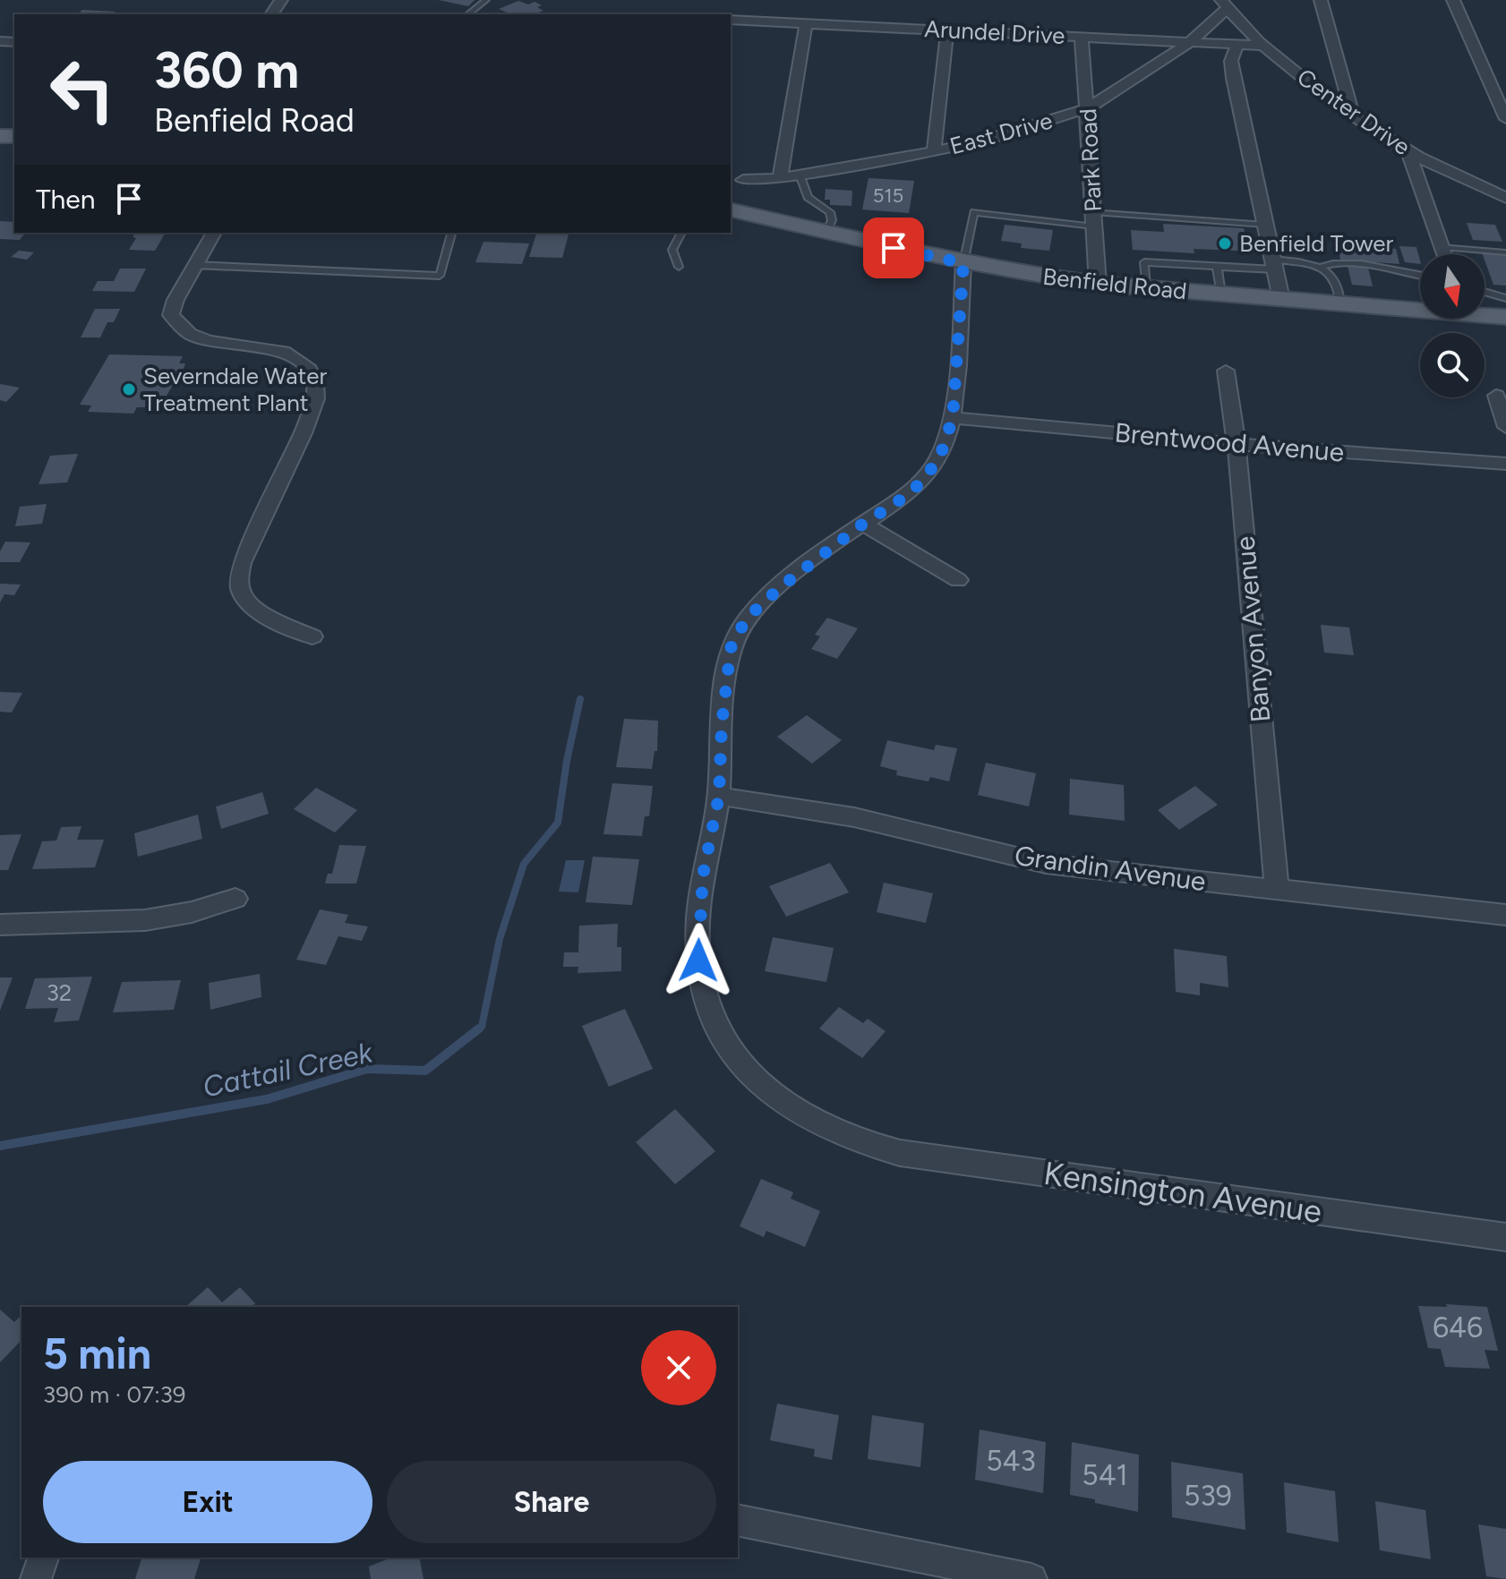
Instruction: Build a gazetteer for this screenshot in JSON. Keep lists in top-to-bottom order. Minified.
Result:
{"streets":{"main road":["Benfield Road"],"street":["Arundel Drive","Center Drive","East Drive","Park Road","Brentwood Avenue","Banyon Avenue","Grandin Avenue","Kensington Avenue"]},"crossings":[["Arundel Drive","Center Drive"],["Arundel Drive","East Drive"],["Arundel Drive","Park Road"],["Center Drive","East Drive"],["East Drive","Park Road"],["Park Road","Benfield Road"],["Benfield Road","Kensington Avenue"],["Brentwood Avenue","Banyon Avenue"],["Brentwood Avenue","Kensington Avenue"],["Banyon Avenue","Grandin Avenue"],["Grandin Avenue","Kensington Avenue"]],"water":["Cattail Creek"],"places":["Benfield Tower","Severndale Water Treatment Plant"],"house_numbers":["515","32","646","543","541","539"],"north":"bottom","page":{"turn":["360 m","Benfield Road"],"then":"Then","heading":["5 min","390 m · 07:39"],"buttons":["Exit","Share"]}}
